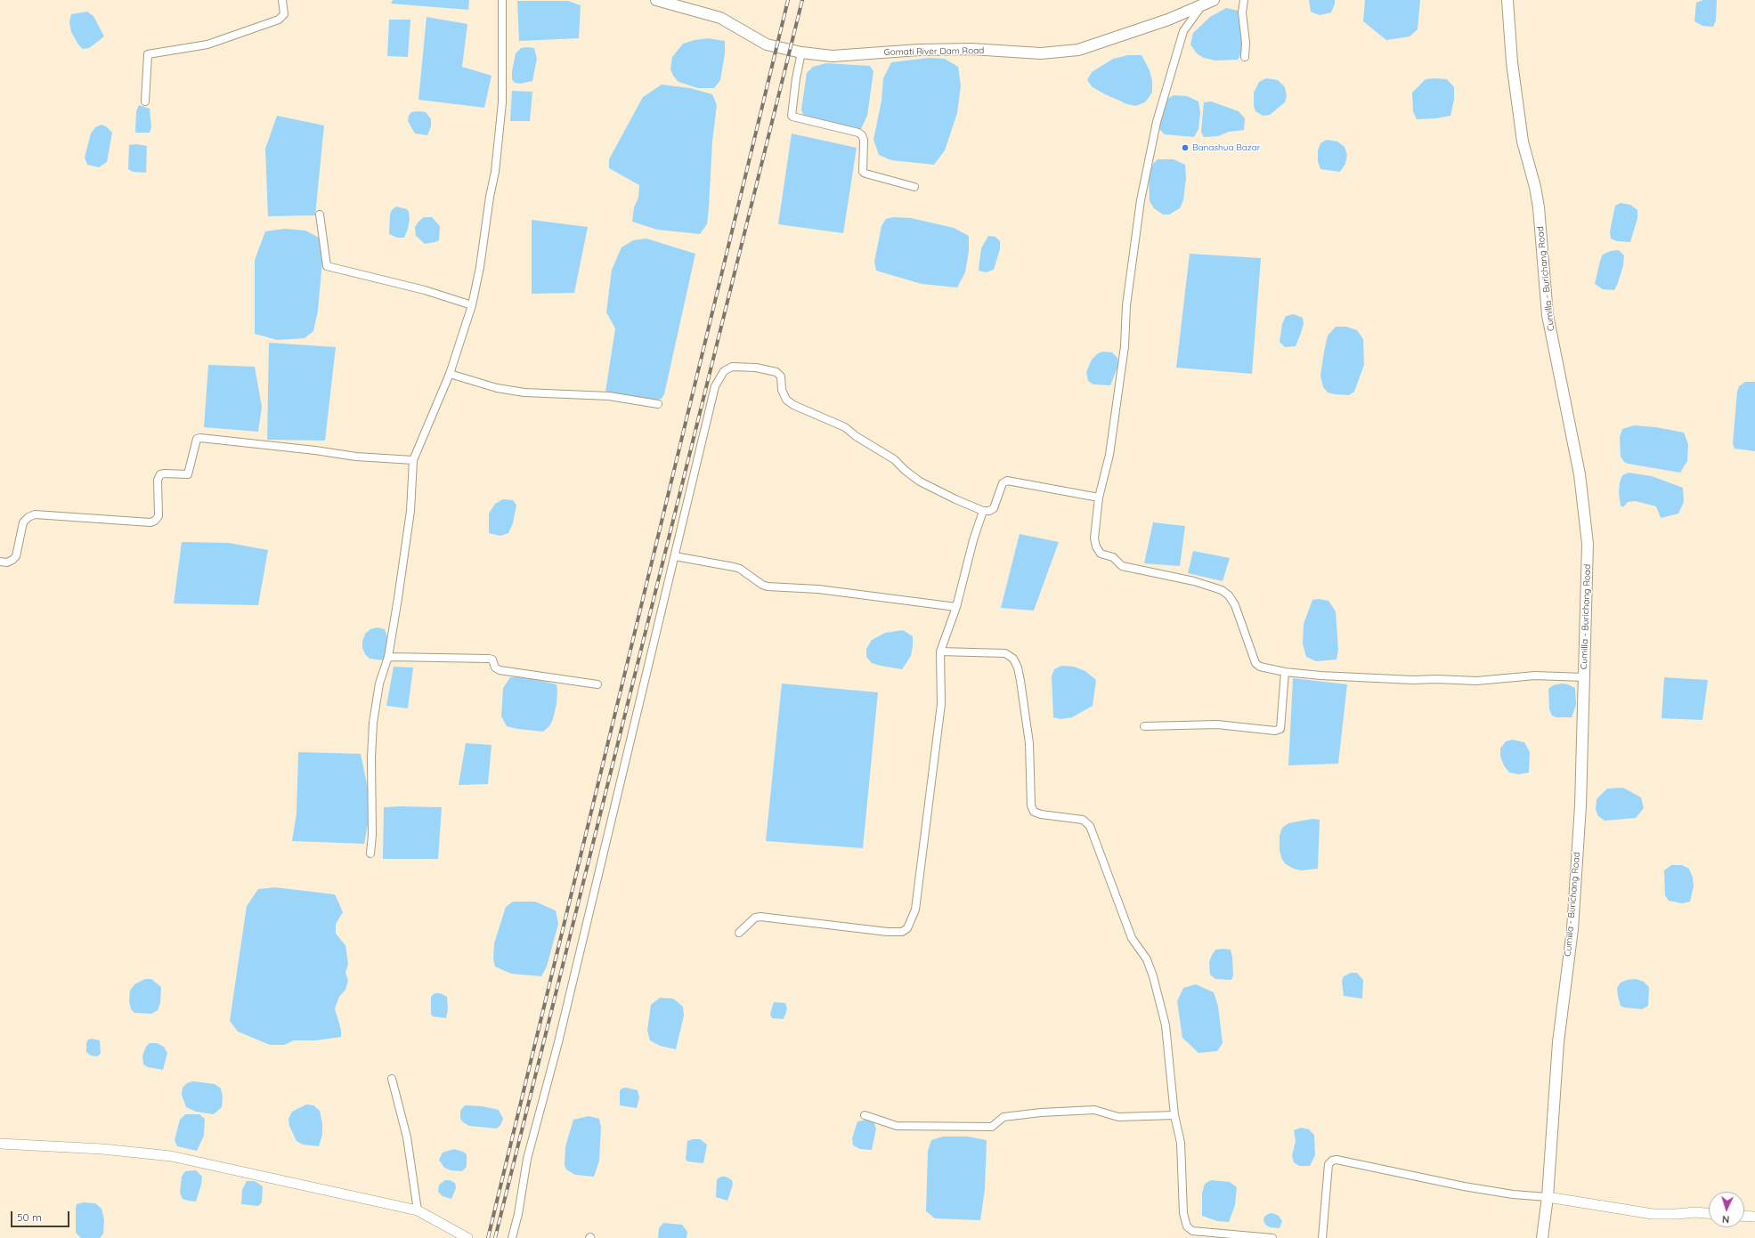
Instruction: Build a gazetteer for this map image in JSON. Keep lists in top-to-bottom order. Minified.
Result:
{"streets":{"main road":["Gomati River Dam Road","Cumilla - Burichang Road"]},"places":["Banashua Bazar"],"scale_bar":"50 m","north":"bottom"}
